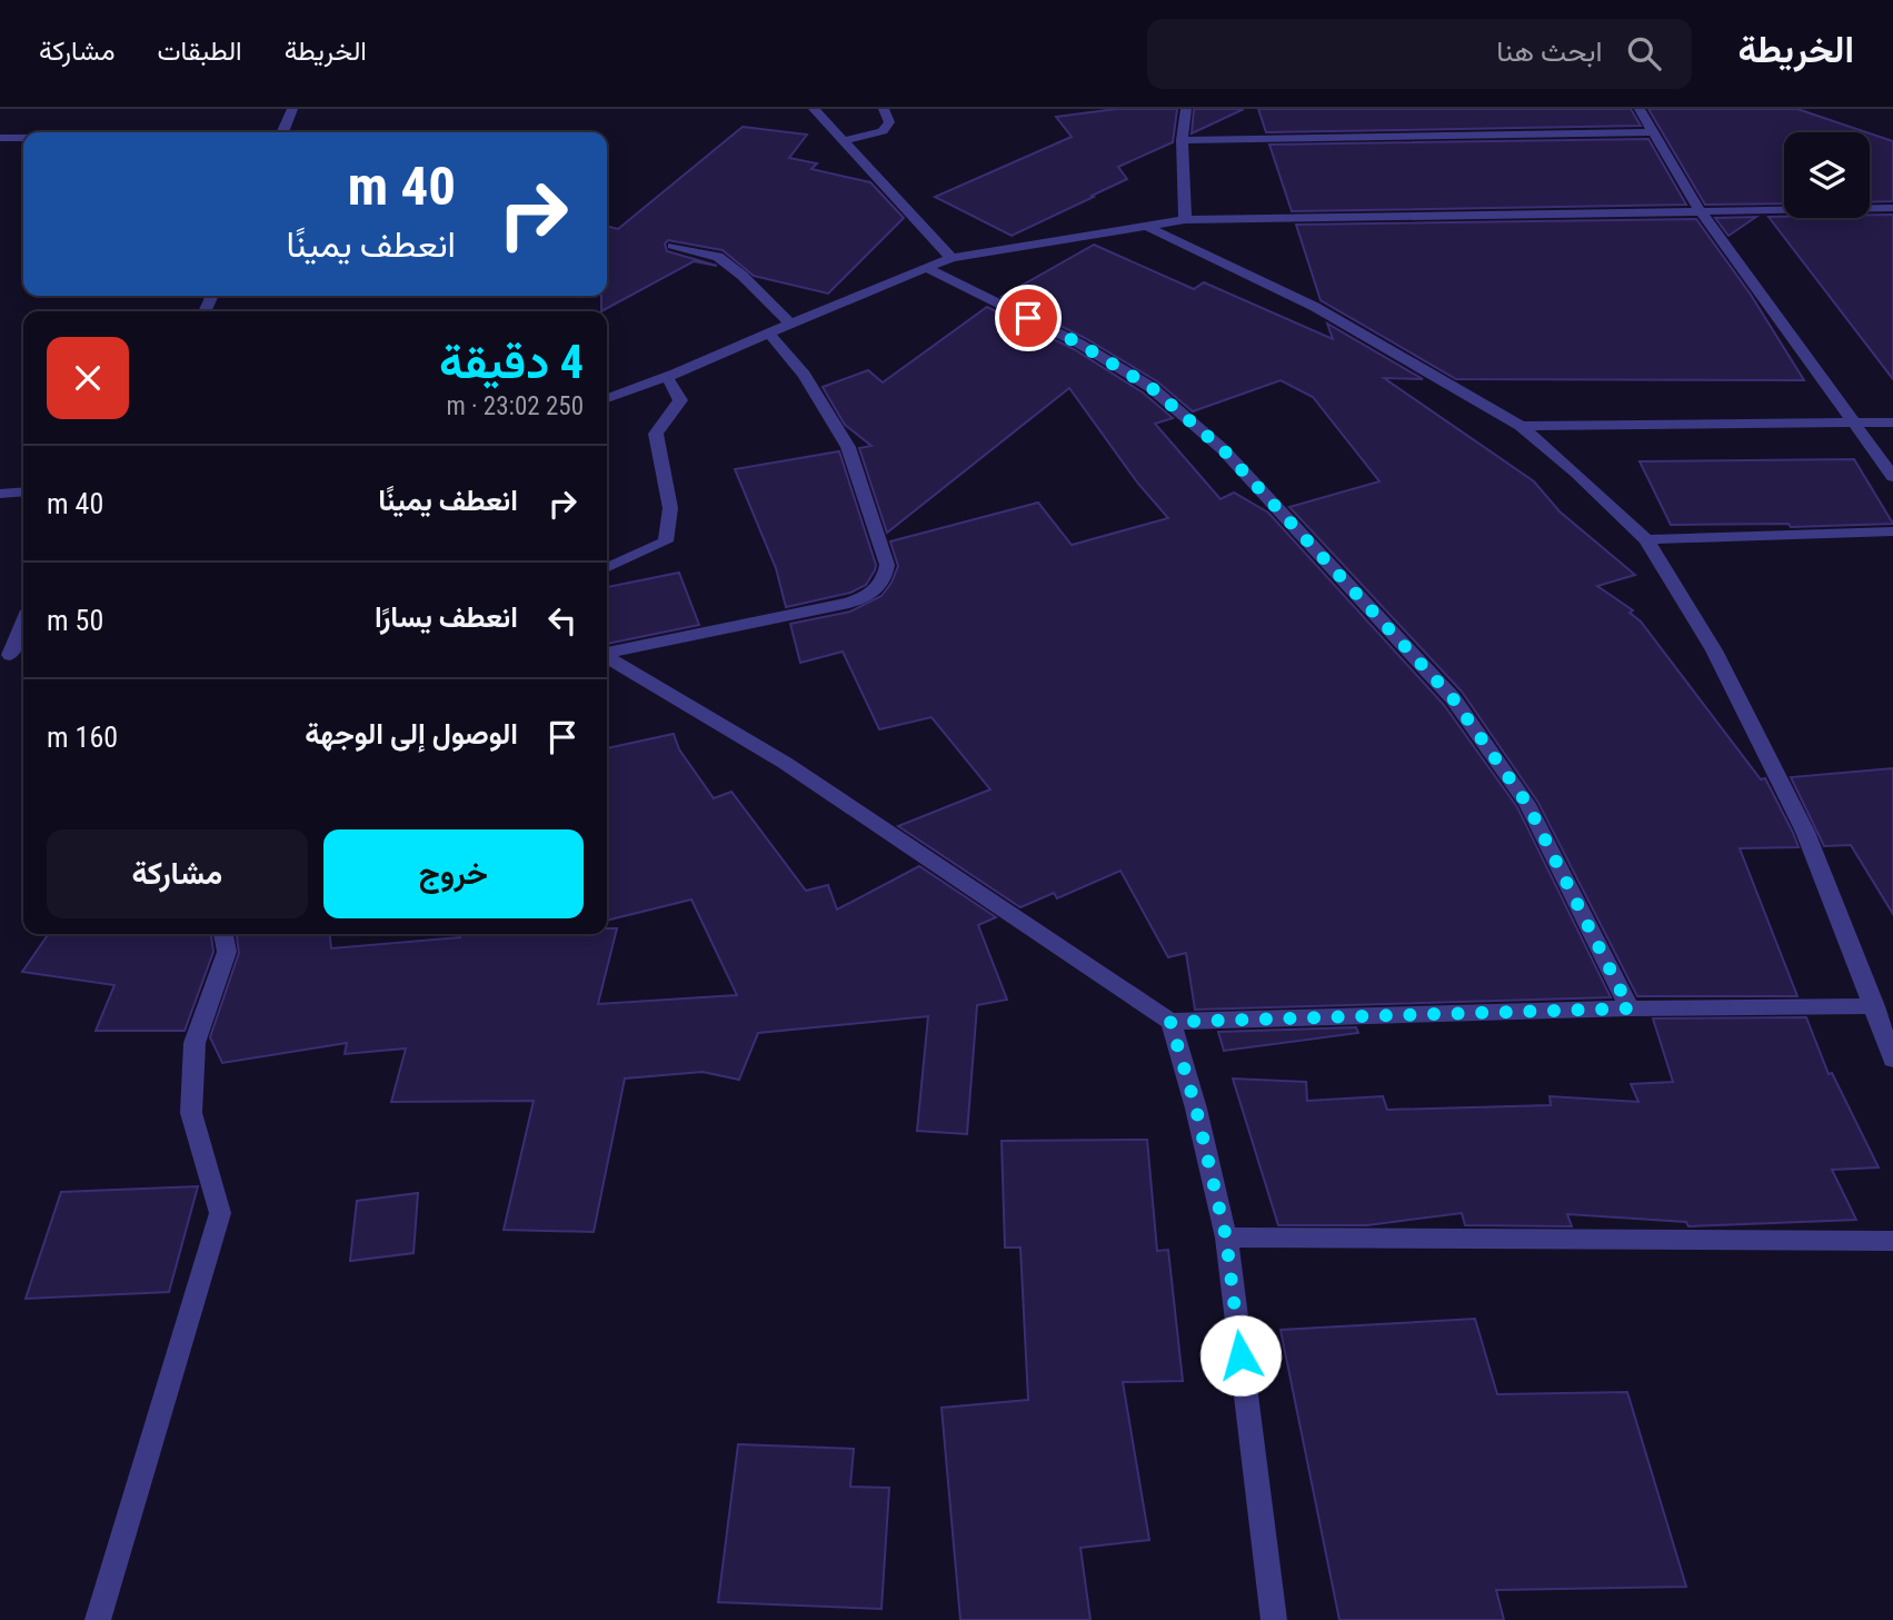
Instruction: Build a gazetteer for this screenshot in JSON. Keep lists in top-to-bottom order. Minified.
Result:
{"page":{"header":"الخريطة","search":"ابحث هنا","nav":["الخريطة","الطبقات","مشاركة"],"turn":["40 m","انعطف يمينًا"],"heading":["4 دقيقة","250 m · 23:02"],"list":[{"name":"انعطف يمينًا","value":"40 m"},{"name":"انعطف يسارًا","value":"50 m"},{"name":"الوصول إلى الوجهة","value":"160 m"}],"buttons":["خروج","مشاركة"]}}
